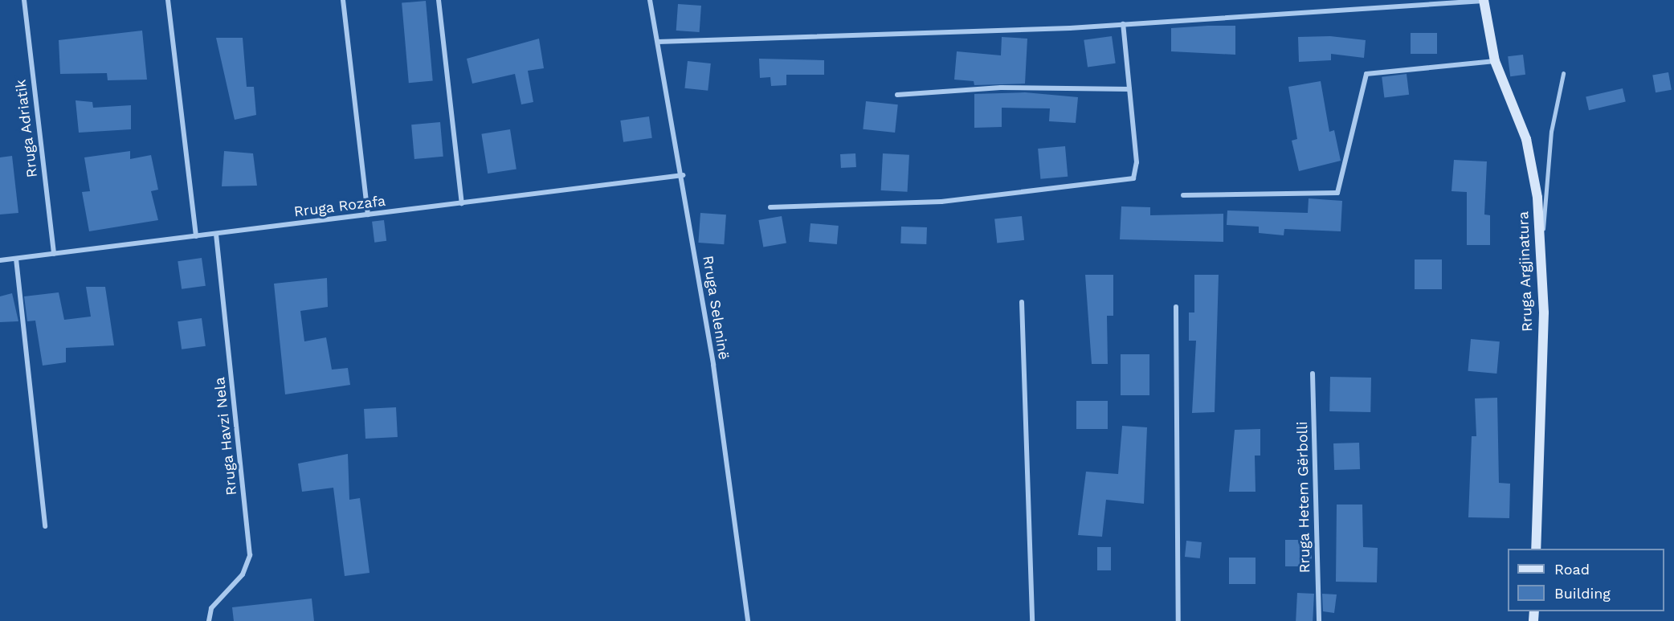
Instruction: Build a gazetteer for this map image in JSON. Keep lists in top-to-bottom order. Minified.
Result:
{"streets":{"street":["Rruga Adriatik","Rruga Rozafa","Rruga Argjinatura","Rruga Seleninë","Rruga Havzi Nela","Rruga Hetem Gërbolli"]},"crossings":[["Rruga Adriatik","Rruga Rozafa"],["Rruga Rozafa","Rruga Seleninë"],["Rruga Rozafa","Rruga Havzi Nela"]],"legend":["Road","Building"]}
